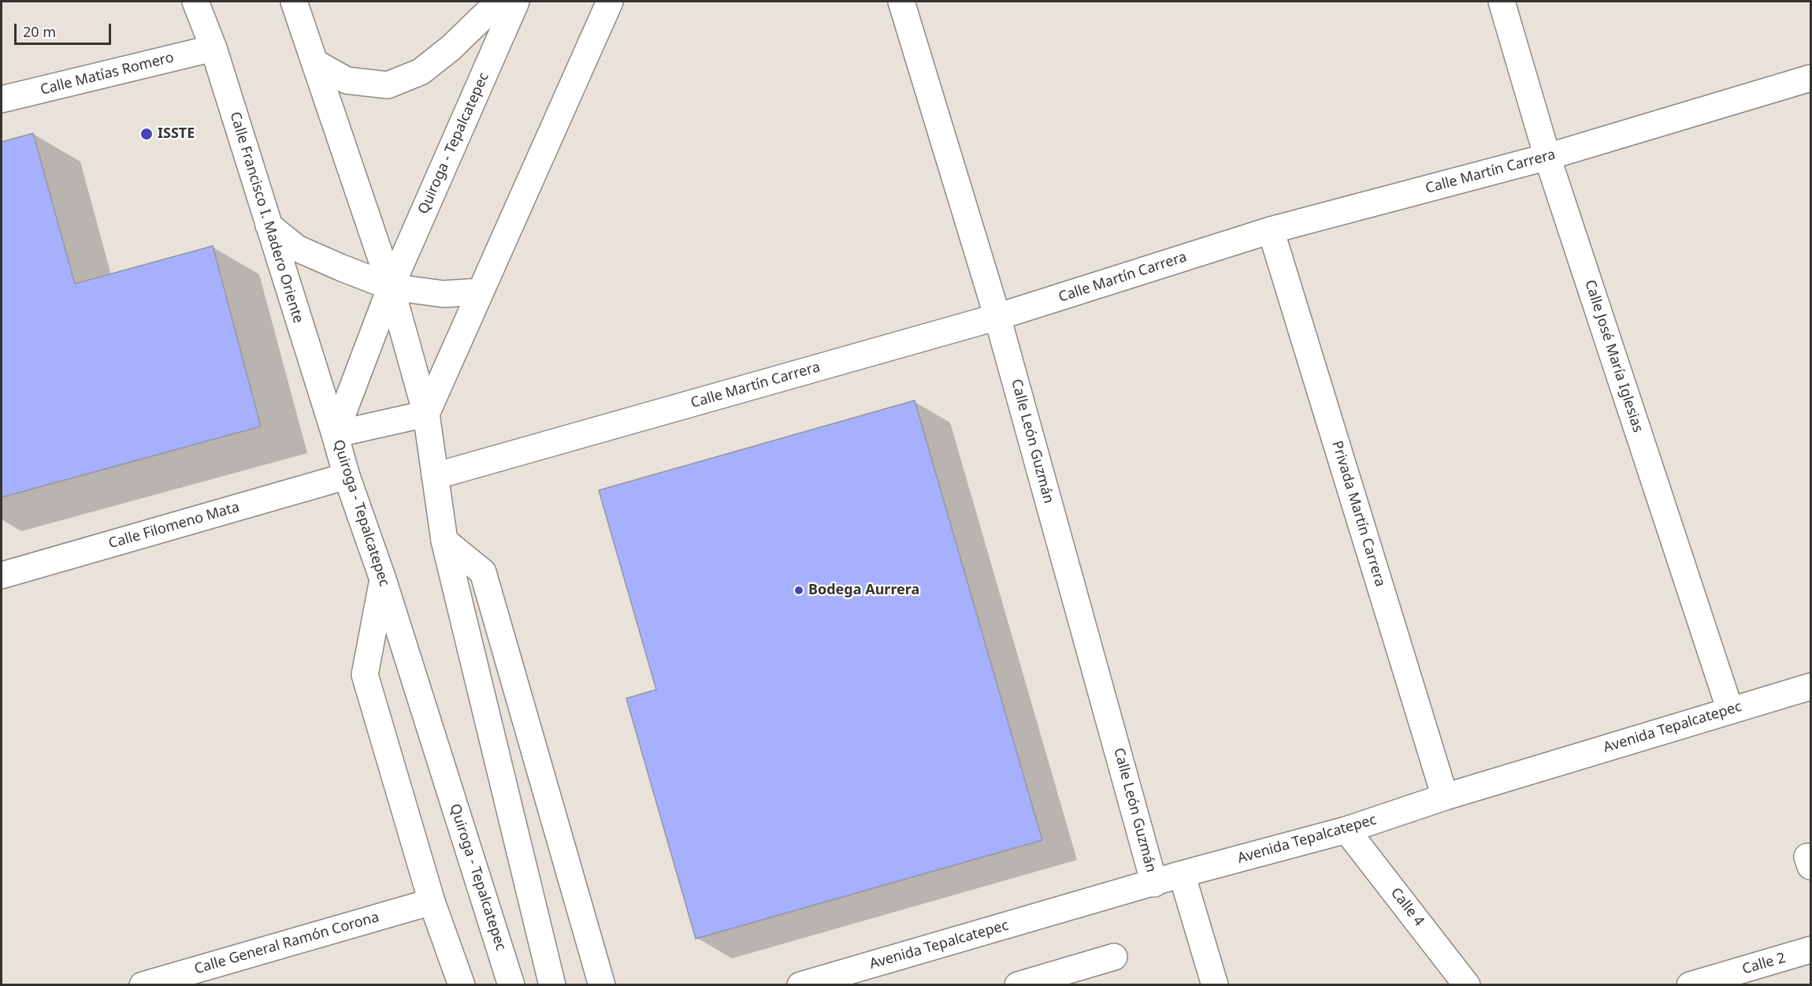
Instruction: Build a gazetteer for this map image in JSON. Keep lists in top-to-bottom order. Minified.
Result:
{"streets":{"street":["Calle Matías Romero","Quiroga - Tepalcatepec","Calle Martín Carrera","Calle Francisco I. Madero Oriente","Calle José María Iglesias","Calle León Guzmán","Privada Martín Carrera","Calle Filomeno Mata","Avenida Tepalcatepec","Calle 4","Calle General Ramón Corona","Calle 2"]},"crossings":[["Calle Matías Romero","Calle Francisco I. Madero Oriente"],["Quiroga - Tepalcatepec","Calle Francisco I. Madero Oriente"],["Quiroga - Tepalcatepec","Calle Filomeno Mata"],["Calle Martín Carrera","Calle José María Iglesias"],["Calle Martín Carrera","Calle León Guzmán"],["Calle Martín Carrera","Privada Martín Carrera"],["Calle José María Iglesias","Avenida Tepalcatepec"],["Calle León Guzmán","Avenida Tepalcatepec"],["Privada Martín Carrera","Avenida Tepalcatepec"],["Avenida Tepalcatepec","Calle 4"]],"places":["ISSTE","Bodega Aurrera"],"scale_bar":"20 m"}
